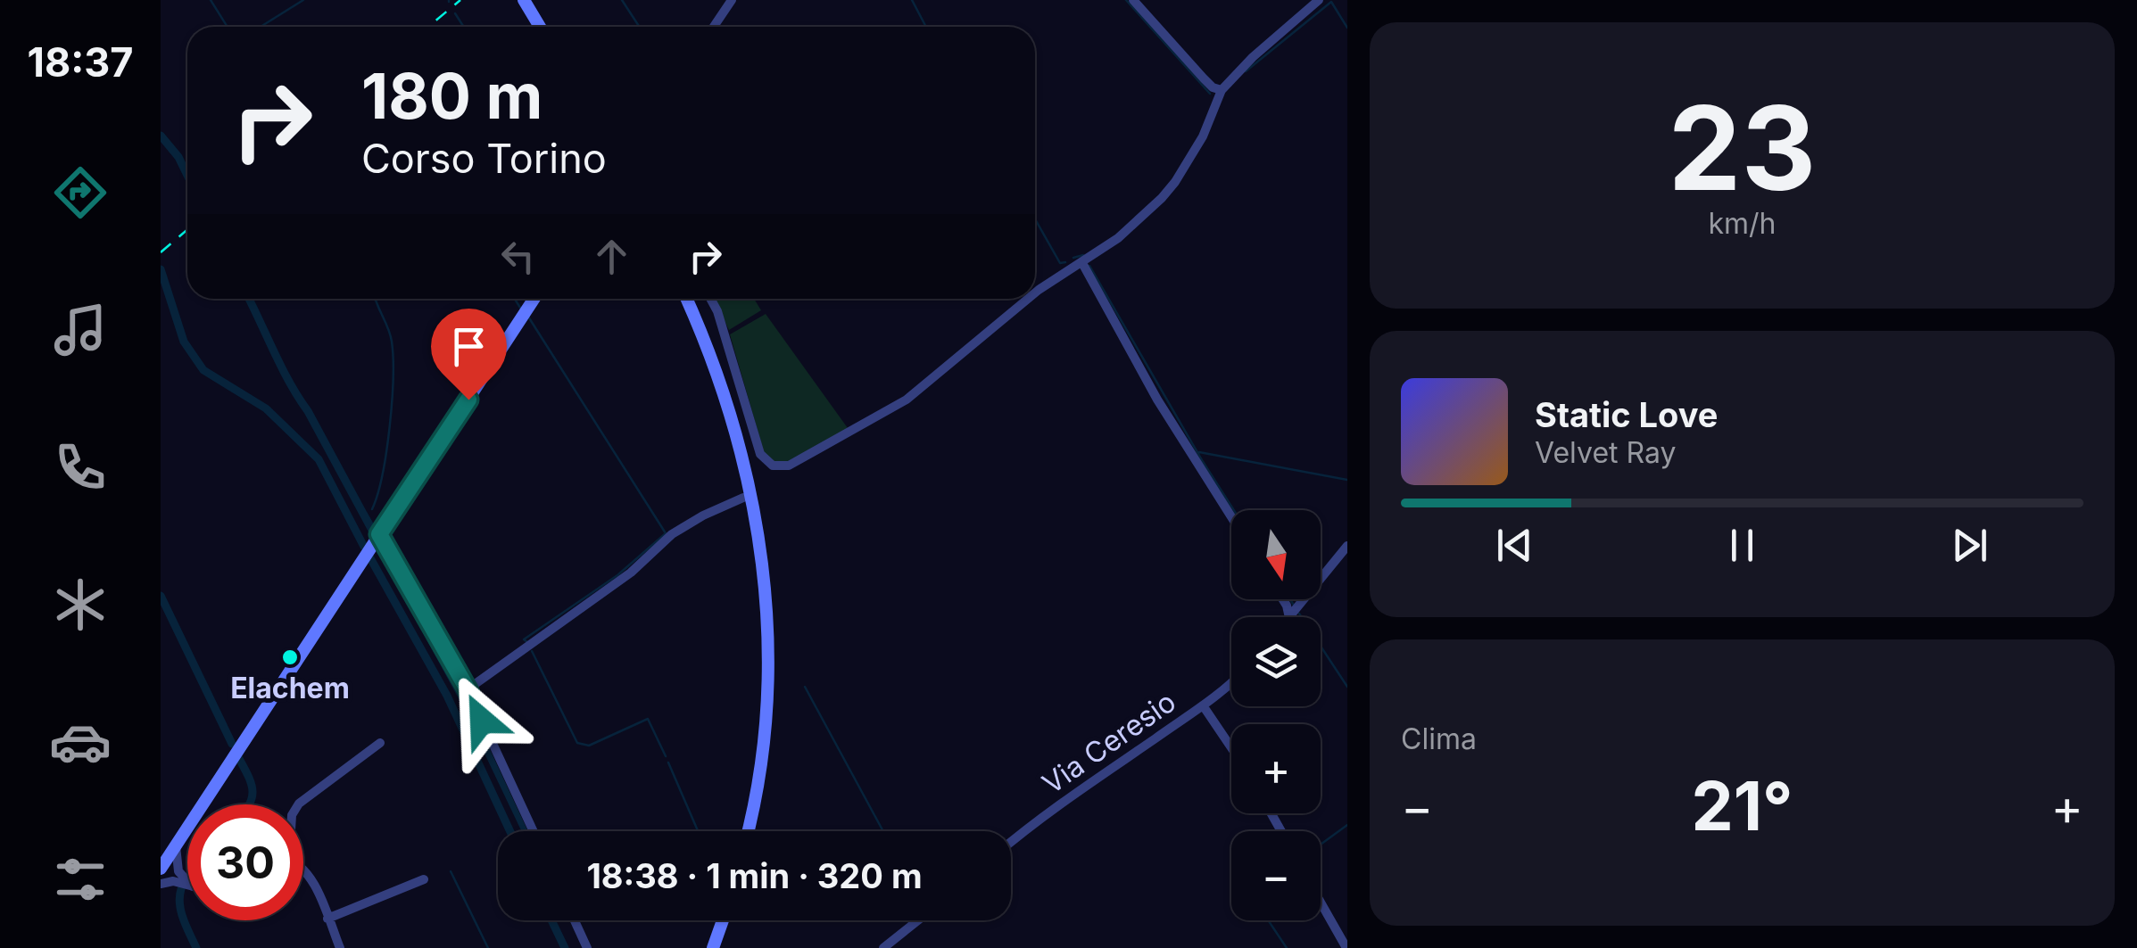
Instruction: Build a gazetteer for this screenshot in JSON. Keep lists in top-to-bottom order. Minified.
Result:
{"streets":{"street":["Via Ceresio"]},"places":["Elachem"],"north":"bottom","page":{"tabs":"18:37","tile":[["23","km/h"],"Clima"],"turn":["180 m","Corso Torino"],"song":["Static Love","Velvet Ray"],"map_buttons":["+","−"],"heat":["−","21°","+"],"limit":"30","trip":"18:38 · 1 min · 320 m"}}
